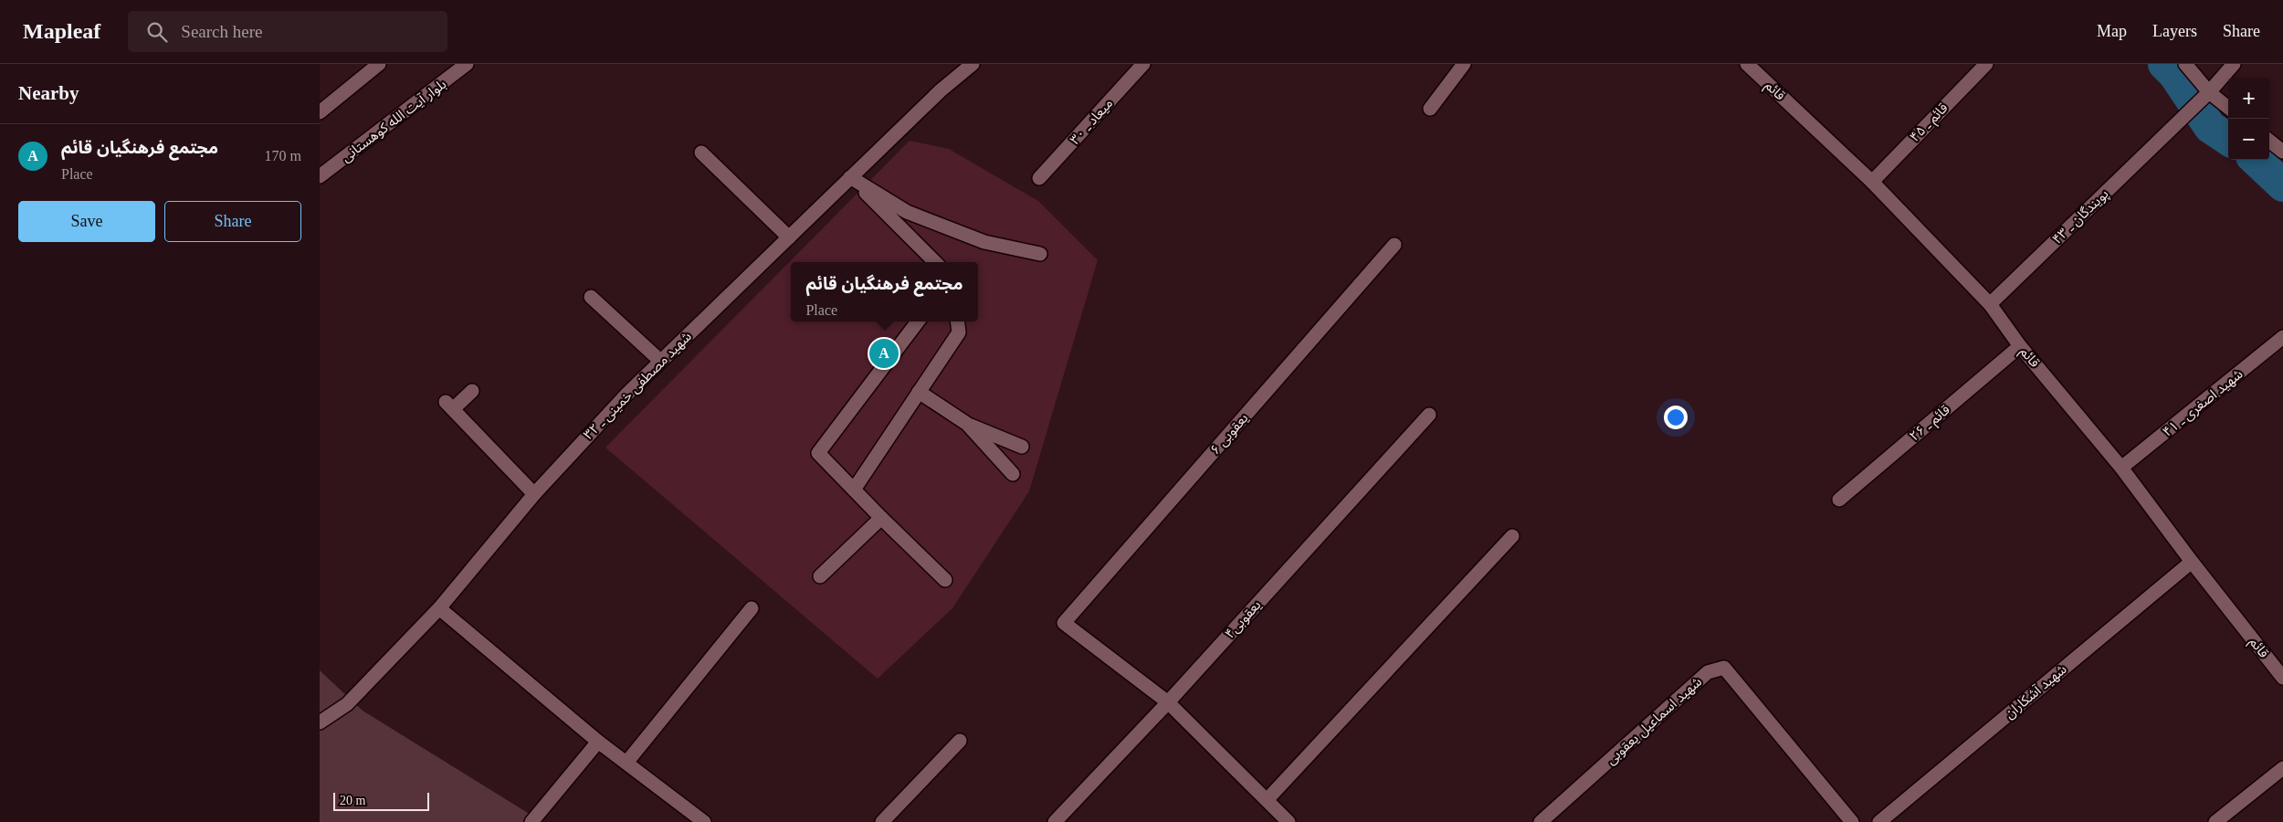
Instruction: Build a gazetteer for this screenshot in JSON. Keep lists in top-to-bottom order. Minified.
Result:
{"streets":{"street":["قائم","بلوار آیت الله کوهستانی","میعاد ـ ۳۰","قائم ـ ۴۵","پویندگان ـ ۴۳","شهید مصطفی خمینی ـ ۳۲","شهید اصغری ـ ۴۱","قائم ـ ۲۶","یعقوبی ۶","یعقوبی۴","شهید آشکاران","شهید اسماعیل یعقوبی"]},"crossings":[["قائم","قائم ـ ۴۵"],["قائم","پویندگان ـ ۴۳"],["قائم","شهید اصغری ـ ۴۱"],["قائم","قائم ـ ۲۶"],["قائم","شهید آشکاران"],["یعقوبی ۶","یعقوبی۴"]],"scale_bar":"20 m","page":{"header":"Mapleaf","search":"Search here","nav":["Map","Layers","Share"],"heading":"Nearby","map_buttons":["+","−"],"list":[{"mark":"A","name":"مجتمع فرهنگیان قائم","note":"Place","value":"170 m"}],"buttons":["Save","Share"],"popup":["مجتمع فرهنگیان قائم","Place"],"pins":"A","scale":"20 m"}}
